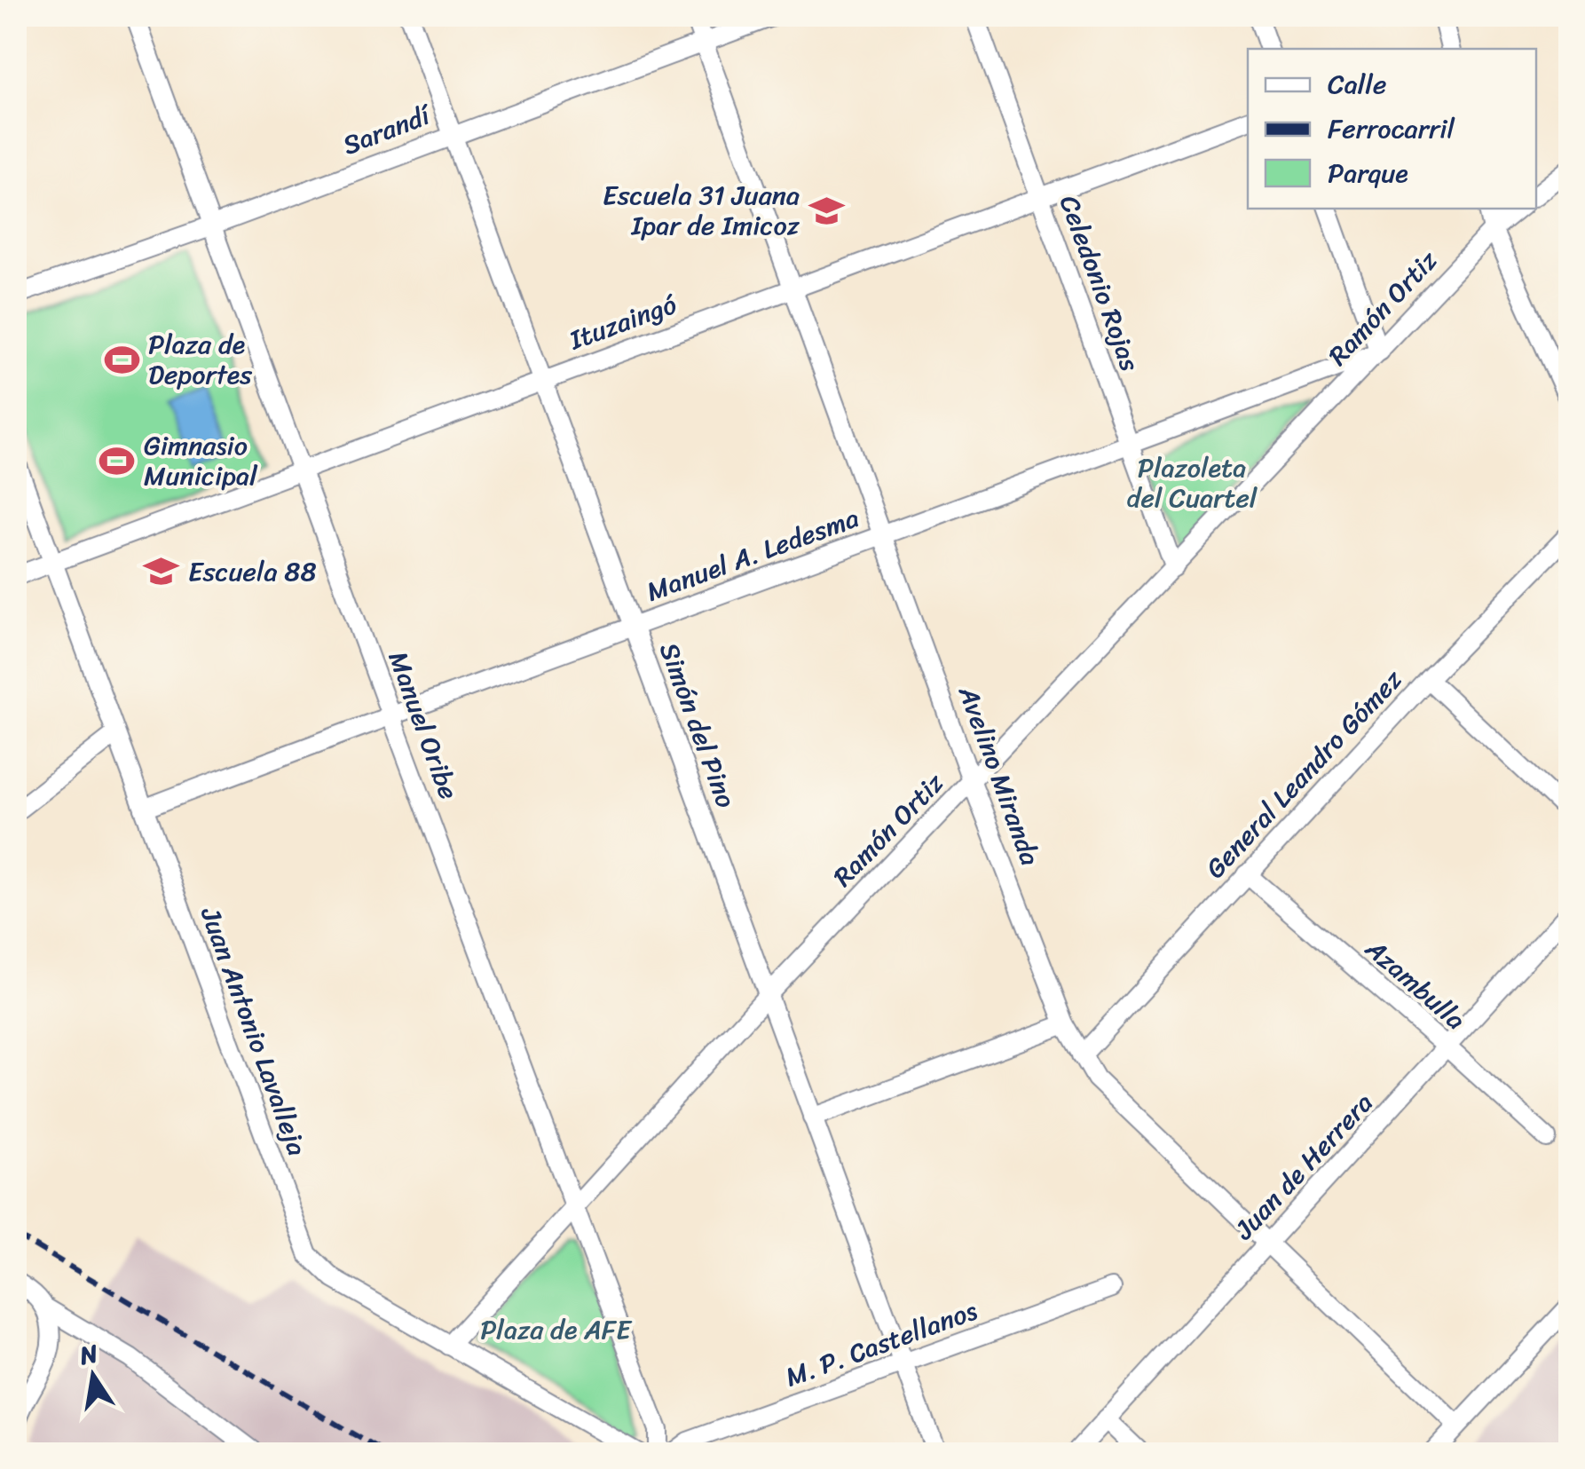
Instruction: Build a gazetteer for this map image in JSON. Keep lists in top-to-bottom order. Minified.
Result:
{"streets":{"street":["Sarandí","Celedonio Rojas","Ramón Ortiz","Ituzaingó","Manuel A. Ledesma","Manuel Oribe","Simón del Pino","General Leandro Gómez","Avelino Miranda","Azambulla","Juan Antonio Lavalleja","Juan de Herrera","M. P. Castellanos"]},"crossings":[["Sarandí","Manuel Oribe"],["Sarandí","Simón del Pino"],["Sarandí","Avelino Miranda"],["Celedonio Rojas","Ramón Ortiz"],["Celedonio Rojas","Ituzaingó"],["Celedonio Rojas","Manuel A. Ledesma"],["Ramón Ortiz","Manuel A. Ledesma"],["Ramón Ortiz","Manuel Oribe"],["Ramón Ortiz","Simón del Pino"],["Ramón Ortiz","Avelino Miranda"],["Ramón Ortiz","Juan Antonio Lavalleja"],["Ituzaingó","Manuel Oribe"],["Ituzaingó","Simón del Pino"],["Ituzaingó","Avelino Miranda"],["Ituzaingó","Juan Antonio Lavalleja"],["Manuel A. Ledesma","Manuel Oribe"],["Manuel A. Ledesma","Simón del Pino"],["Manuel A. Ledesma","Avelino Miranda"],["Manuel A. Ledesma","Juan Antonio Lavalleja"],["Simón del Pino","M. P. Castellanos"],["General Leandro Gómez","Avelino Miranda"],["General Leandro Gómez","Azambulla"],["Avelino Miranda","Juan de Herrera"],["Azambulla","Juan de Herrera"]],"parks":["Plazoleta del Cuartel","Plaza de AFE"],"places":{"school or university":["Escuela 31 Juana Ipar de Imicoz","Escuela 88"],"sports":["Plaza de Deportes","Gimnasio Municipal"]},"legend":["Calle","Ferrocarril","Parque"],"north":"top"}
